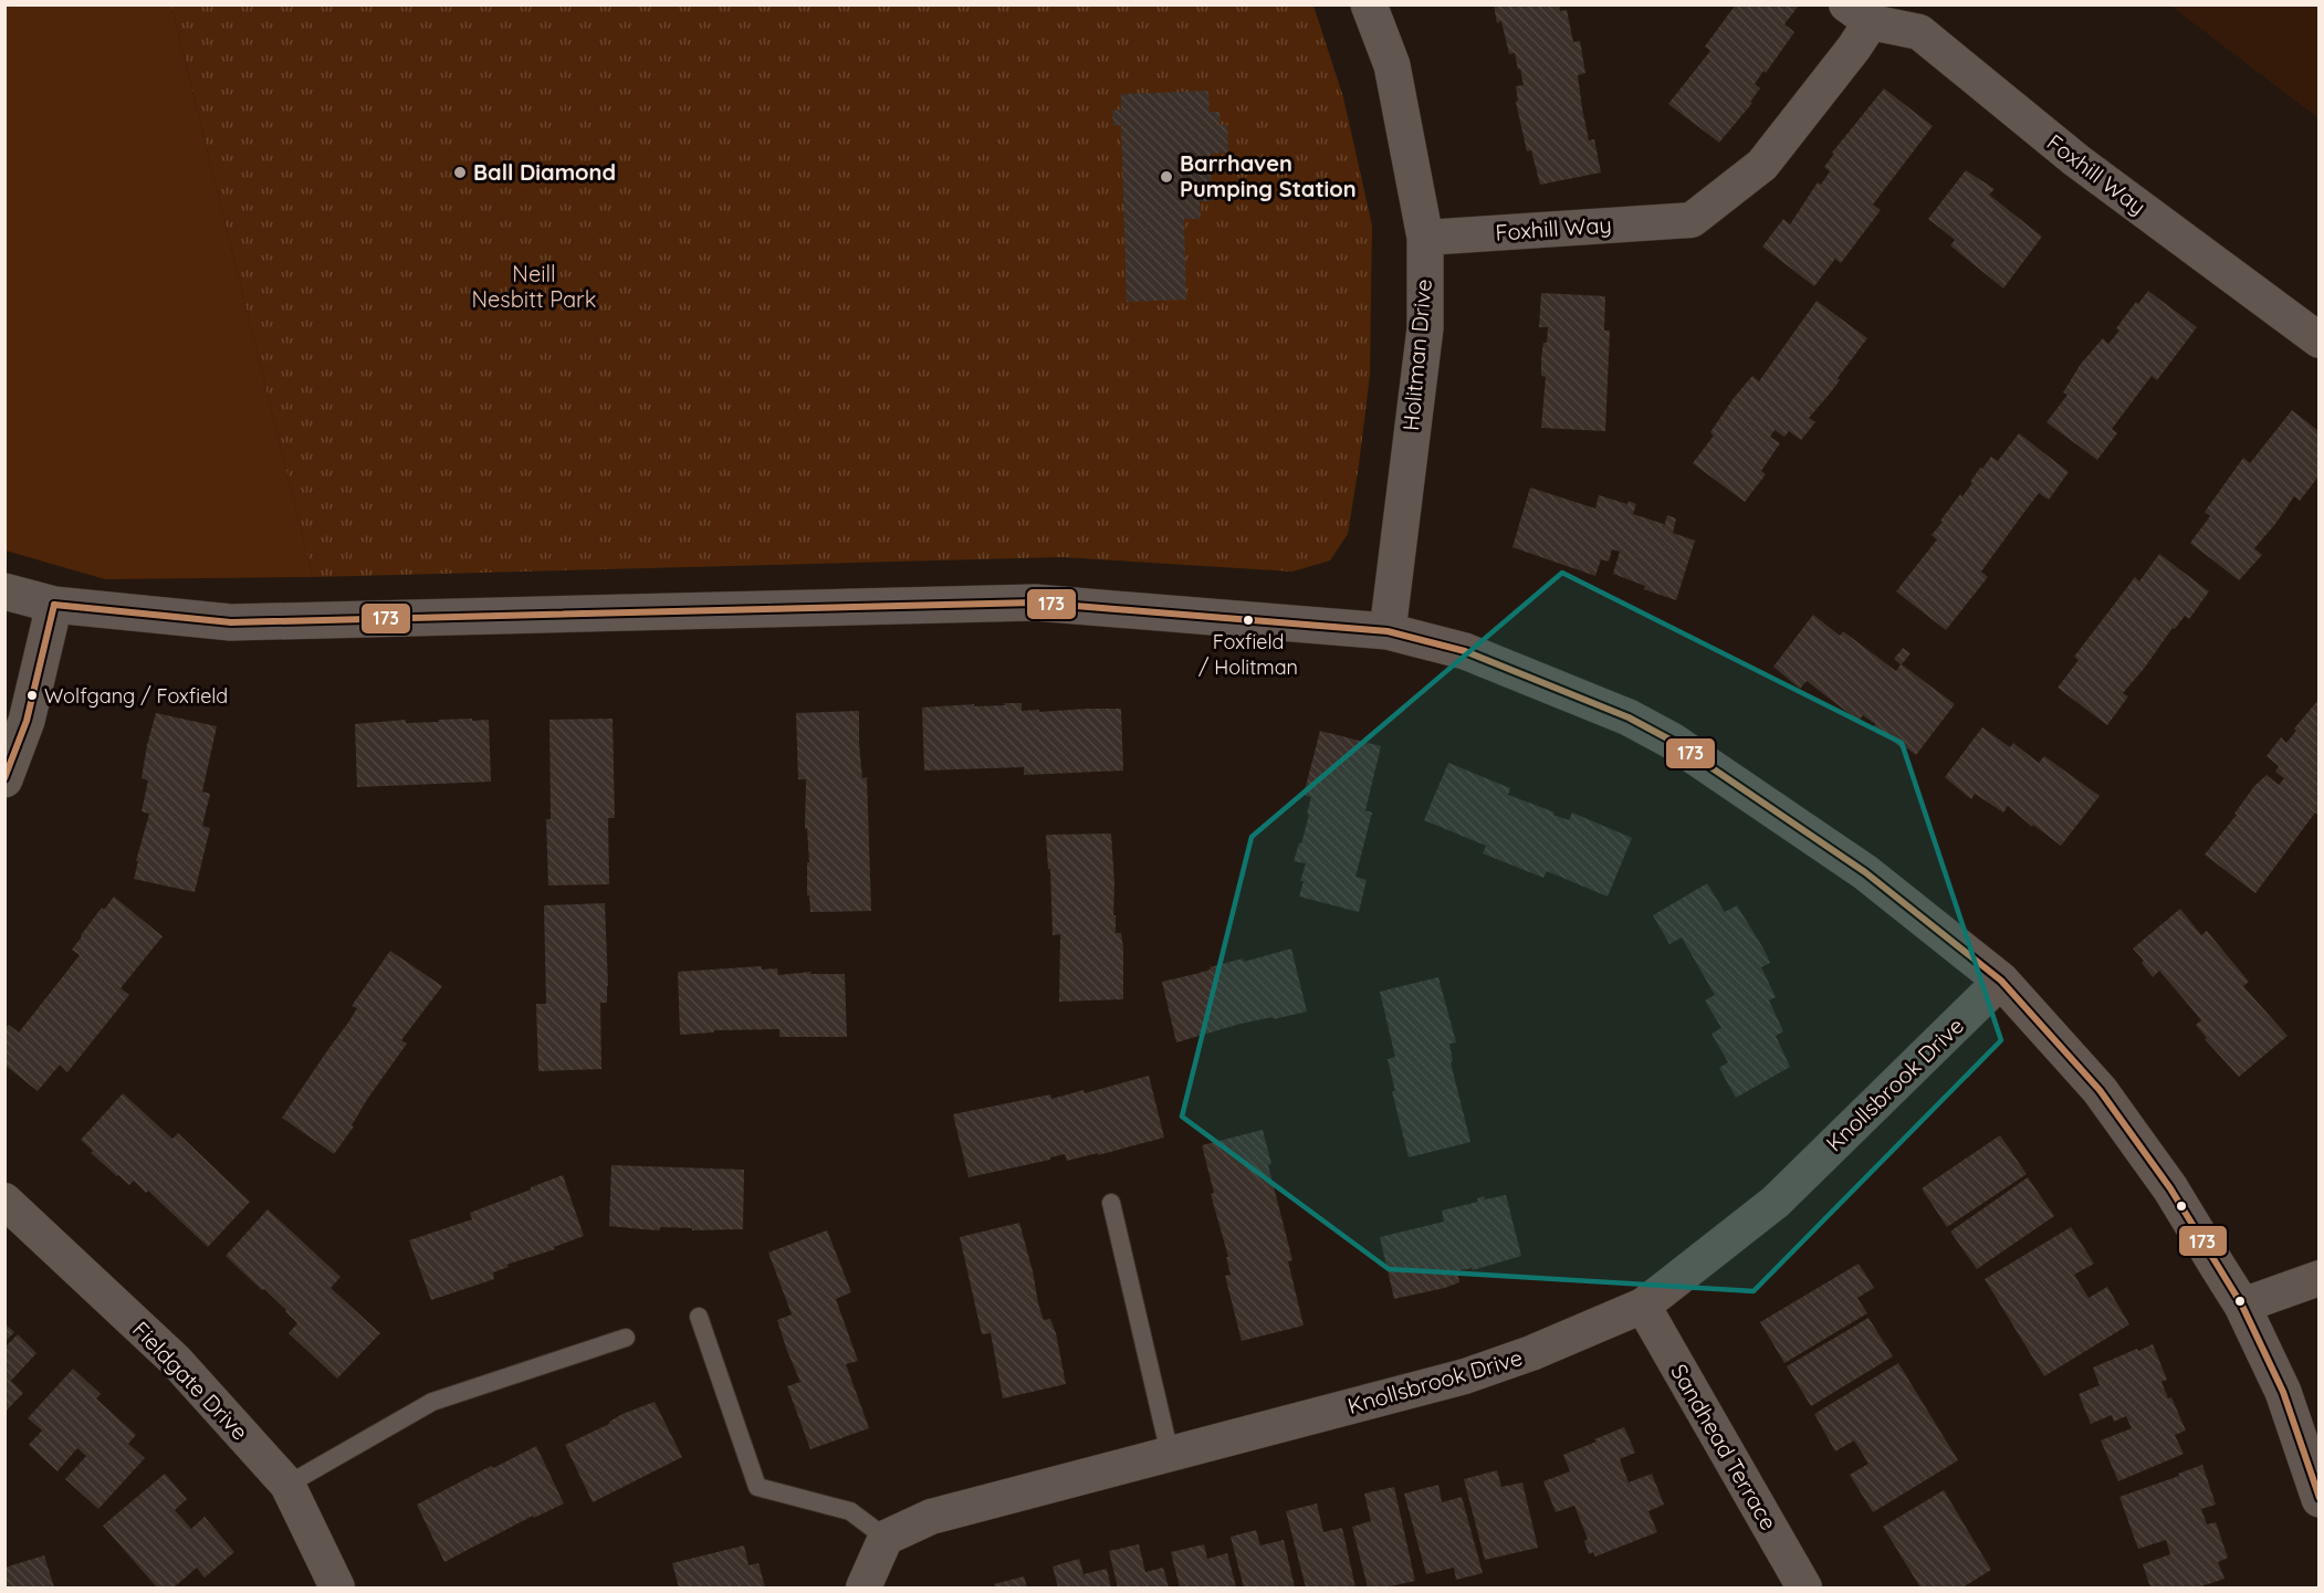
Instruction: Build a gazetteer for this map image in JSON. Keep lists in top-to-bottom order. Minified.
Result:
{"streets":{"street":["Foxhill Way","Holitman Drive","Knollsbrook Drive","Fieldgate Drive","Sandhead Terrace"]},"crossings":[["Foxhill Way","Holitman Drive"],["Knollsbrook Drive","Sandhead Terrace"]],"parks":["Neill Nesbitt Park"],"places":["Ball Diamond","Barrhaven Pumping Station","Foxfield / Holitman","Wolfgang / Foxfield"],"lines":["transit line 173"]}
